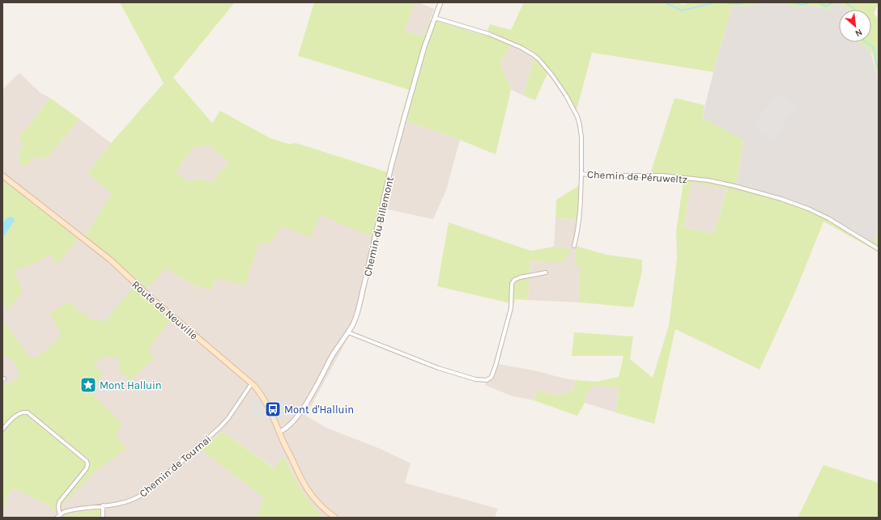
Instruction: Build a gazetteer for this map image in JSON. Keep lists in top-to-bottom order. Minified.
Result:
{"streets":{"main road":["Route de Neuville"],"street":["Chemin de Péruweltz","Chemin du Billemont","Chemin de Tournai"]},"crossings":[["Chemin de Péruweltz","Chemin du Billemont"],["Chemin du Billemont","Route de Neuville"],["Route de Neuville","Chemin de Tournai"]],"places":{"place":["Mont Halluin"],"bus stop":["Mont d'Halluin"]},"north":"bottom right"}
